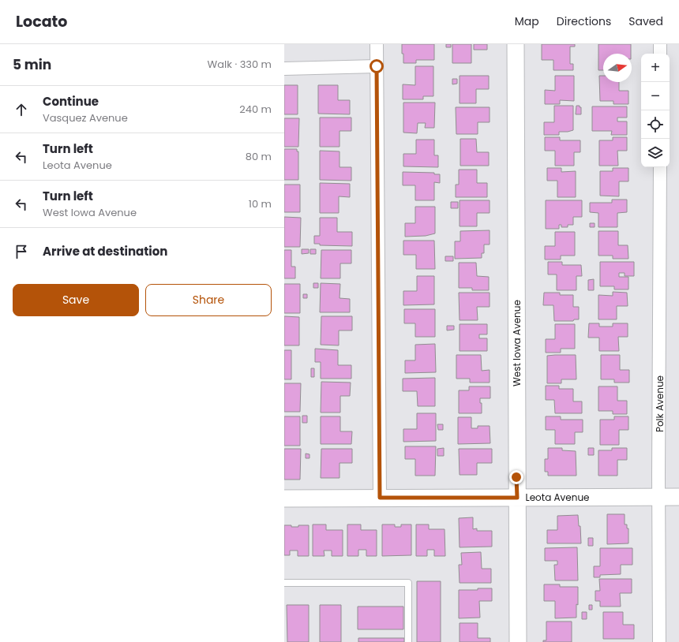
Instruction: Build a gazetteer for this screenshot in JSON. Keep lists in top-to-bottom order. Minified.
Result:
{"streets":{"street":["West Iowa Avenue","Polk Avenue","Leota Avenue"]},"crossings":[["West Iowa Avenue","Leota Avenue"],["Polk Avenue","Leota Avenue"]],"north":"right","page":{"header":"Locato","nav":["Map","Directions","Saved"],"heading":["5 min","Walk · 330 m"],"map_buttons":["+","−"],"list":[["Continue","Vasquez Avenue","240 m"],["Turn left","Leota Avenue","80 m"],["Turn left","West Iowa Avenue","10 m"],"Arrive at destination"],"buttons":["Save","Share"]}}
